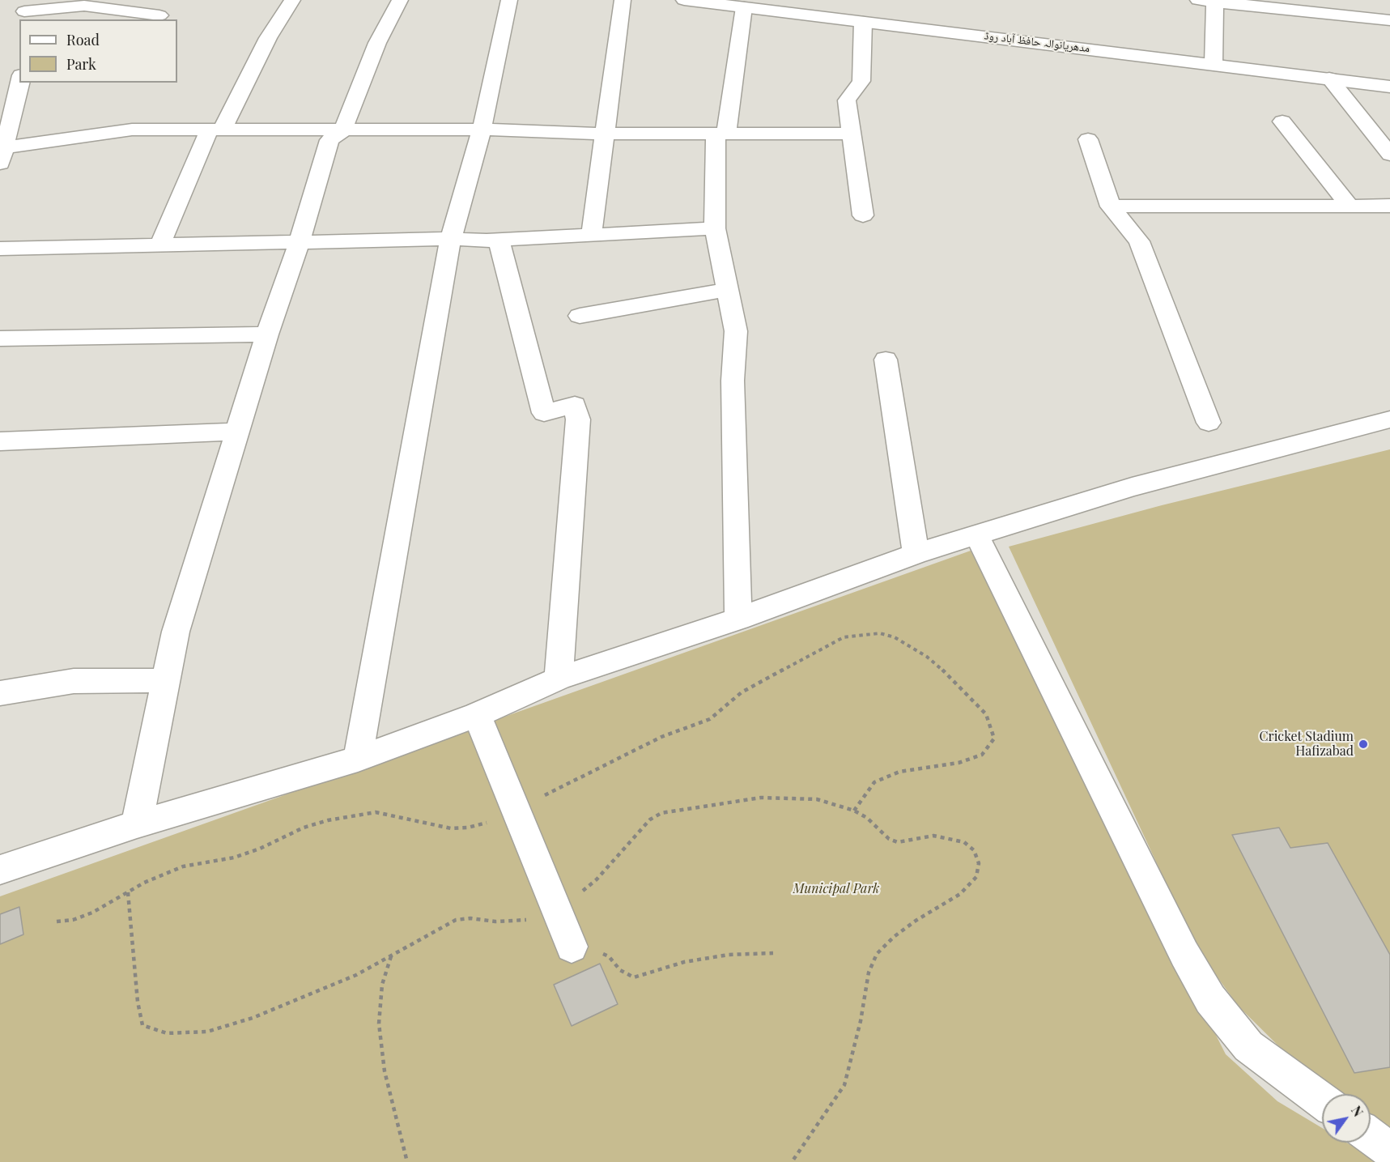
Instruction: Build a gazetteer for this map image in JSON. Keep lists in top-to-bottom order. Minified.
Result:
{"streets":{"street":["مدھریانوالہ حافظ آباد روڈ"]},"parks":["Municipal Park"],"places":["Cricket Stadium Hafizabad"],"legend":["Road","Park"],"north":"top right"}
